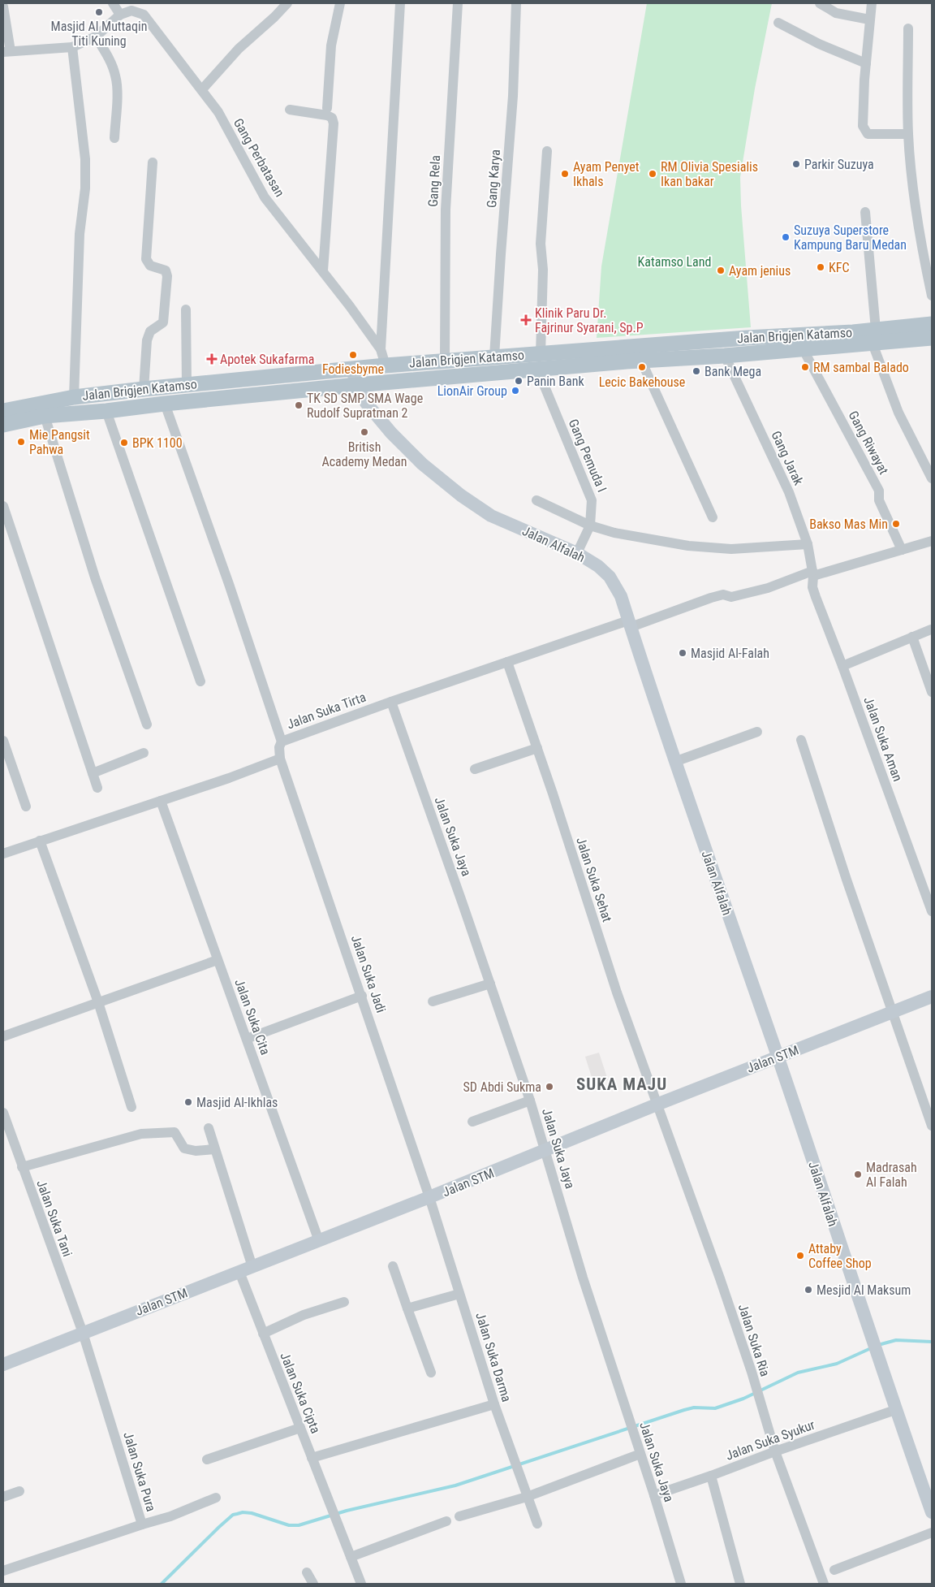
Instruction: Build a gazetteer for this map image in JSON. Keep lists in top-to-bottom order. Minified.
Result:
{"streets":{"main road":["Jalan Brigjen Katamso"],"street":["Gang Perbatasan","Gang Karya","Gang Rela","Gang Riwayat","Gang Pemuda I","Gang Jarak","Jalan Alfalah","Jalan Suka Tirta","Jalan Suka Aman","Jalan Suka Jaya","Jalan Suka Sehat","Jalan Suka Jadi","Jalan Suka Cita","Jalan STM","Jalan Suka Tani","Jalan Suka Ria","Jalan Suka Darma","Jalan Suka Cipta","Jalan Suka Syukur","Jalan Suka Pura"]},"crossings":[["Gang Perbatasan","Jalan Brigjen Katamso"],["Gang Karya","Jalan Brigjen Katamso"],["Gang Rela","Jalan Brigjen Katamso"],["Jalan Brigjen Katamso","Gang Riwayat"],["Jalan Brigjen Katamso","Gang Pemuda I"],["Jalan Brigjen Katamso","Gang Jarak"],["Jalan Brigjen Katamso","Jalan Alfalah"],["Gang Riwayat","Jalan Suka Tirta"],["Gang Pemuda I","Jalan Alfalah"],["Gang Jarak","Jalan Suka Tirta"],["Gang Jarak","Jalan Suka Aman"],["Jalan Alfalah","Jalan Suka Tirta"],["Jalan Alfalah","Jalan STM"],["Jalan Alfalah","Jalan Suka Syukur"],["Jalan Suka Tirta","Jalan Suka Aman"],["Jalan Suka Tirta","Jalan Suka Jaya"],["Jalan Suka Tirta","Jalan Suka Sehat"],["Jalan Suka Tirta","Jalan Suka Jadi"],["Jalan Suka Jaya","Jalan STM"],["Jalan Suka Jaya","Jalan Suka Syukur"],["Jalan Suka Sehat","Jalan STM"],["Jalan Suka Sehat","Jalan Suka Ria"],["Jalan Suka Jadi","Jalan STM"],["Jalan Suka Jadi","Jalan Suka Darma"],["Jalan Suka Cita","Jalan STM"],["Jalan STM","Jalan Suka Tani"],["Jalan STM","Jalan Suka Ria"],["Jalan STM","Jalan Suka Darma"],["Jalan STM","Jalan Suka Cipta"],["Jalan STM","Jalan Suka Pura"],["Jalan Suka Tani","Jalan Suka Pura"],["Jalan Suka Ria","Jalan Suka Syukur"]],"districts":["SUKA MAJU"],"parks":["Katamso Land"],"places":{"other":["Masjid Al Muttaqin Titi Kuning","Parkir Suzuya","Ayam Penyet Ikhals","RM Olivia Spesialis Ikan bakar","Suzuya Superstore Kampung Baru Medan","KFC","Ayam jenius","Fodiesbyme","Lecic Bakehouse","RM sambal Balado","Bank Mega","Panin Bank","LionAir Group","TK SD SMP SMA Wage Rudolf Supratman 2","British Academy Medan","Mie Pangsit Pahwa","BPK 1100","Bakso Mas Min","Masjid Al-Falah","SD Abdi Sukma","Masjid Al-Ikhlas","Madrasah Al Falah","Attaby Coffee Shop","Mesjid Al Maksum"],"health":["Klinik Paru Dr. Fajrinur Syarani, Sp.P","Apotek Sukafarma"]}}
